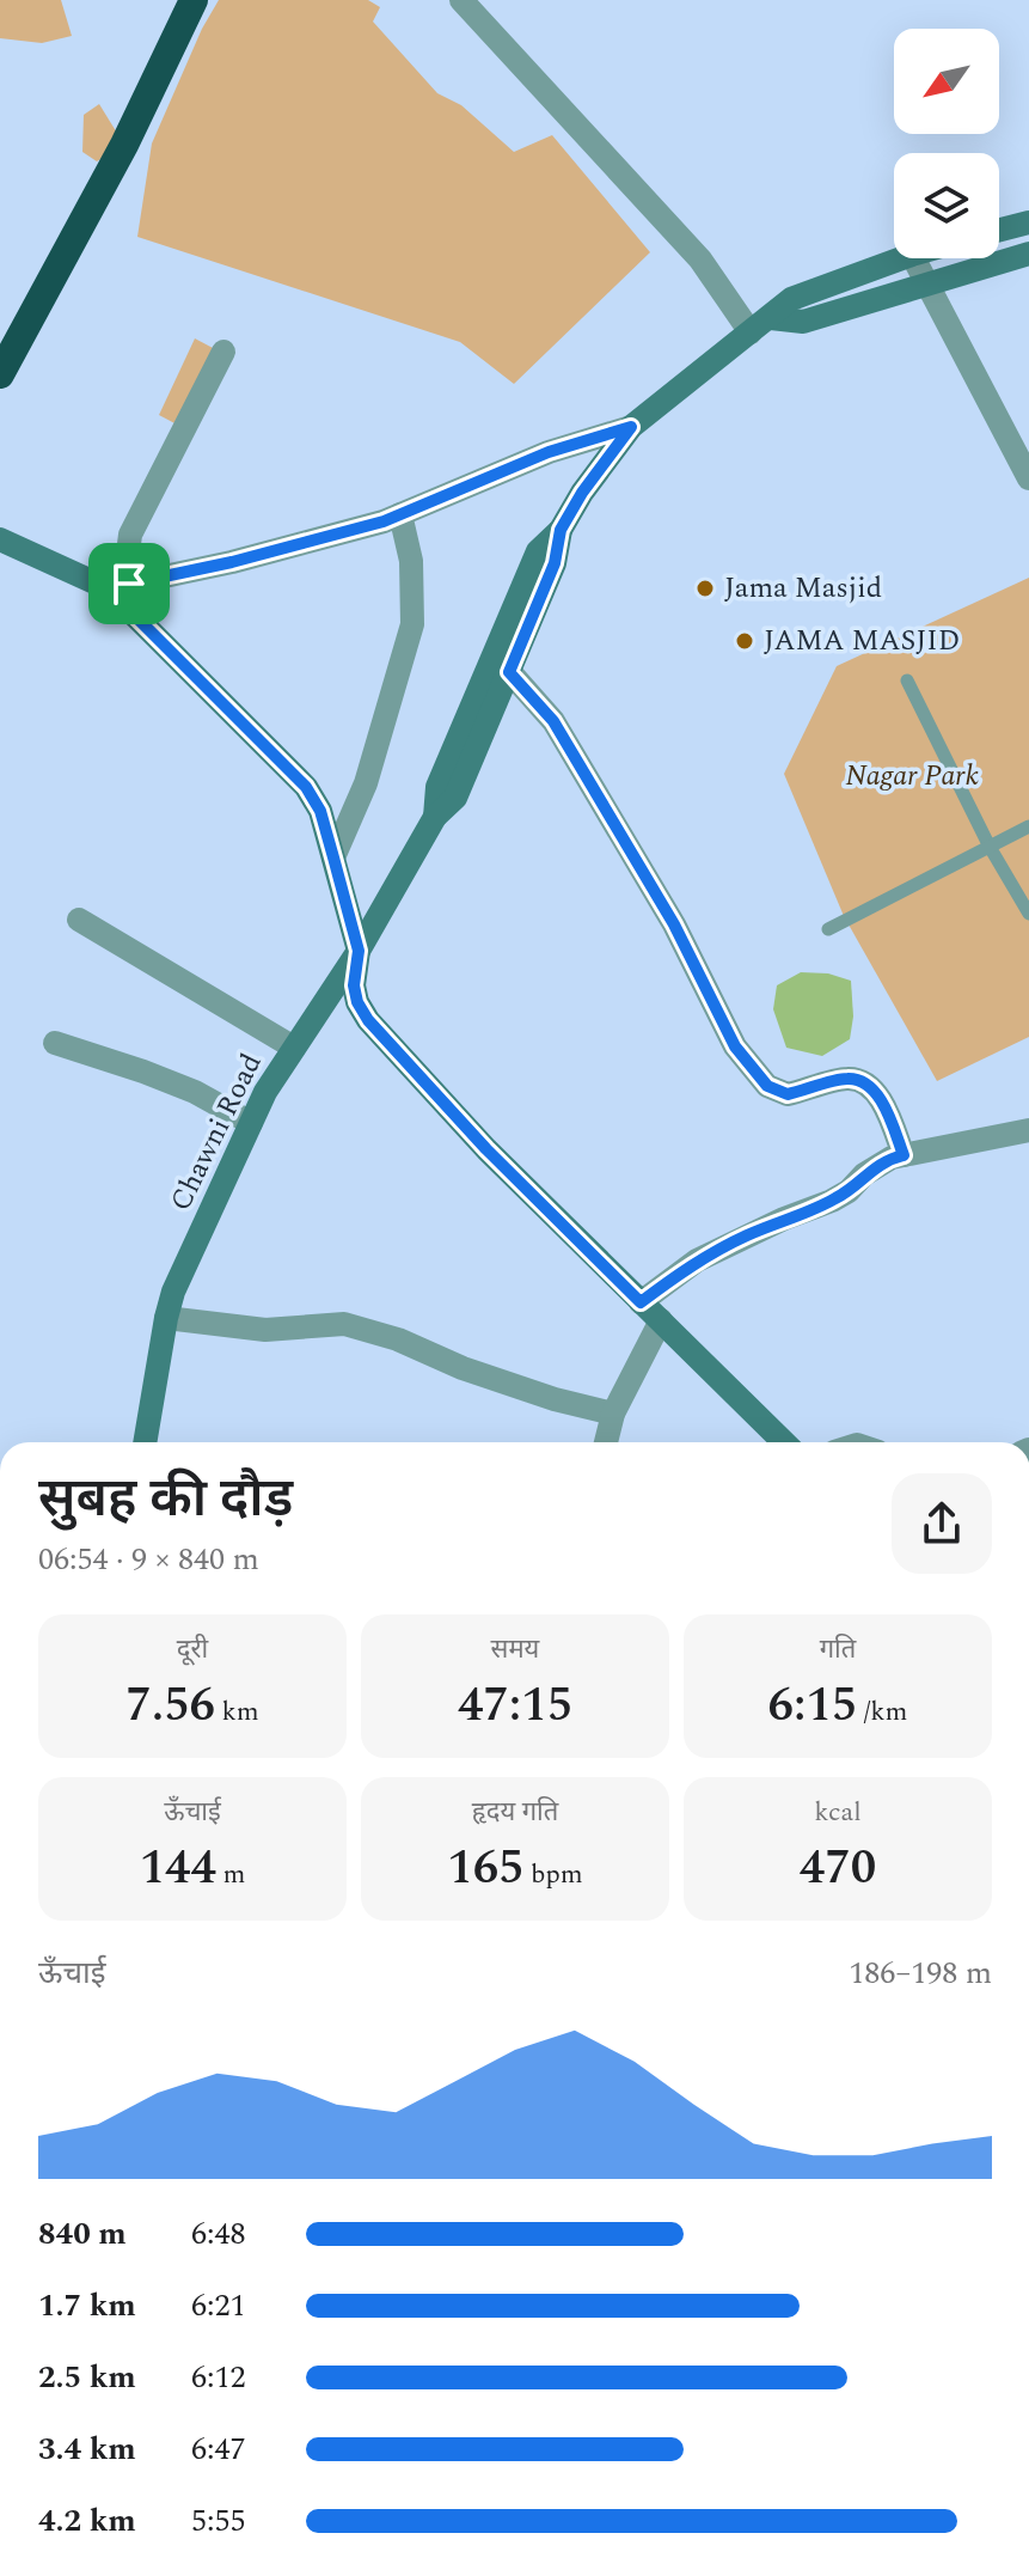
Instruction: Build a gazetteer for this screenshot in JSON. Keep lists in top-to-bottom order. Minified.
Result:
{"streets":{"street":["Chawni Road"]},"parks":["Nagar Park"],"places":["Jama Masjid","JAMA MASJID"],"north":"bottom left","page":{"heading":["सुबह की दौड़","06:54 · 9 × 840 m"],"stats":[["दूरी","7.56 km"],["समय","47:15"],["गति","6:15 /km"],["ऊँचाई","144 m"],["हृदय गति","165 bpm"],["kcal","470"]],"chart":["ऊँचाई","186–198 m"],"list":[{"name":"840 m","note":"6:48"},{"name":"1.7 km","note":"6:21"},{"name":"2.5 km","note":"6:12"},{"name":"3.4 km","note":"6:47"},{"name":"4.2 km","note":"5:55"}]}}
